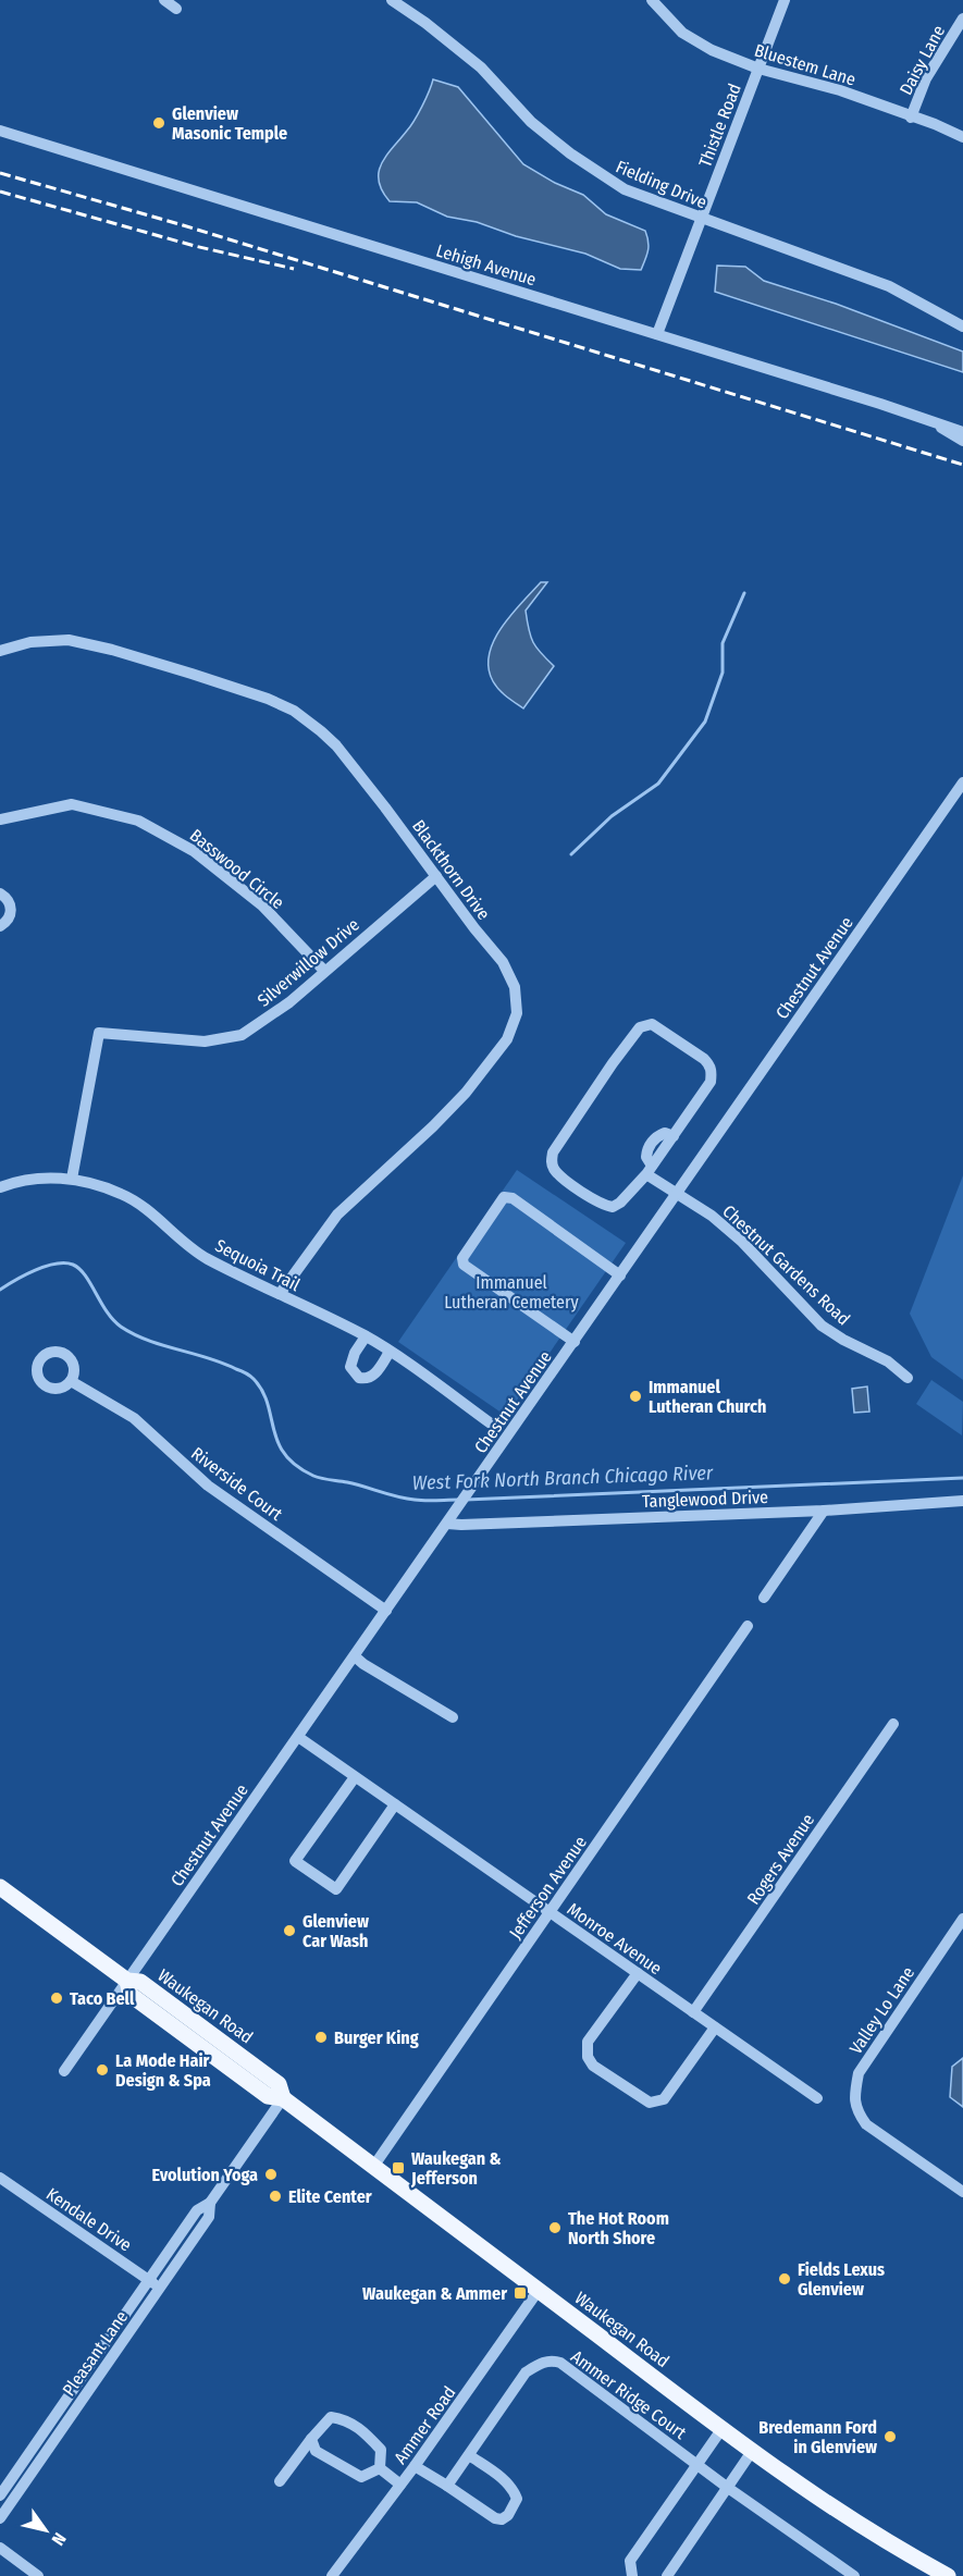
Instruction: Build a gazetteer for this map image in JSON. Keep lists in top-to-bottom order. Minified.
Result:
{"streets":{"main road":["Waukegan Road"],"street":["Daisy Lane","Bluestem Lane","Thistle Road","Fielding Drive","Lehigh Avenue","Basswood Circle","Blackthorn Drive","Silverwillow Drive","Chestnut Avenue","Sequoia Trail","Chestnut Gardens Road","Riverside Court","Tanglewood Drive","Rogers Avenue","Jefferson Avenue","Monroe Avenue","Valley Lo Lane","Kendale Drive","Pleasant Lane","Ammer Ridge Court","Ammer Road"]},"crossings":[["Daisy Lane","Bluestem Lane"],["Bluestem Lane","Thistle Road"],["Thistle Road","Fielding Drive"],["Thistle Road","Lehigh Avenue"],["Basswood Circle","Silverwillow Drive"],["Blackthorn Drive","Silverwillow Drive"],["Blackthorn Drive","Sequoia Trail"],["Silverwillow Drive","Sequoia Trail"],["Chestnut Avenue","Chestnut Gardens Road"],["Chestnut Avenue","Riverside Court"],["Chestnut Avenue","Tanglewood Drive"],["Chestnut Avenue","Monroe Avenue"],["Chestnut Avenue","Waukegan Road"],["Rogers Avenue","Monroe Avenue"],["Jefferson Avenue","Monroe Avenue"],["Jefferson Avenue","Waukegan Road"],["Waukegan Road","Pleasant Lane"],["Waukegan Road","Ammer Ridge Court"],["Waukegan Road","Ammer Road"],["Kendale Drive","Pleasant Lane"]],"water":["West Fork North Branch Chicago River"],"parks":["Immanuel Lutheran Cemetery"],"places":{"other":["Glenview Masonic Temple","Immanuel Lutheran Church","Glenview Car Wash","Taco Bell","Burger King","La Mode Hair Design & Spa","Evolution Yoga","Elite Center","The Hot Room North Shore","Fields Lexus Glenview","Bredemann Ford in Glenview"],"transit":["Waukegan & Jefferson","Waukegan & Ammer"]},"north":"bottom right"}
